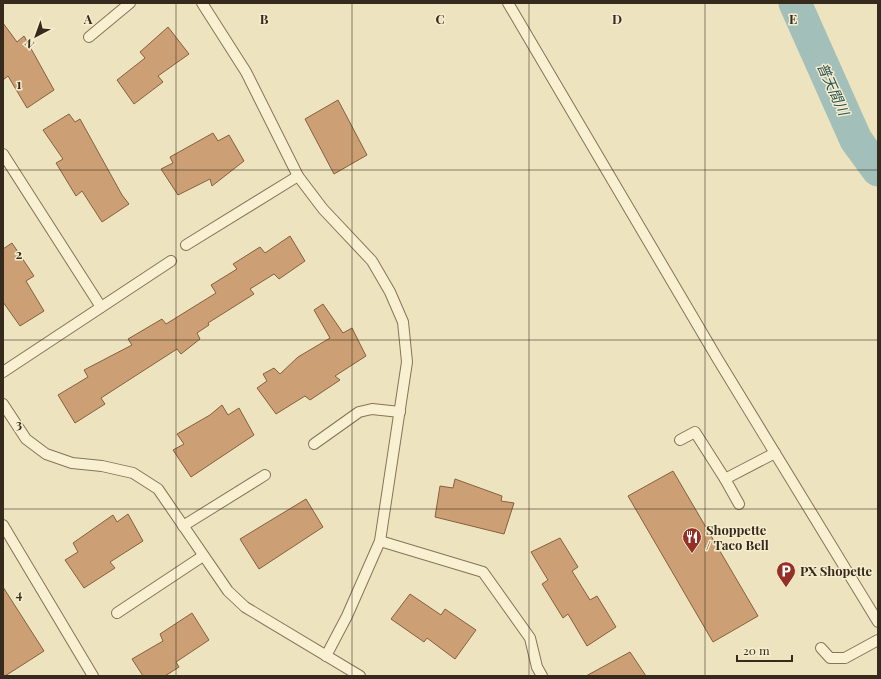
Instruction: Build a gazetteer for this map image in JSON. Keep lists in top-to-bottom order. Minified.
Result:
{"water":["普天間川"],"places":{"restaurant":["Shoppette / Taco Bell"],"parking":["PX Shopette"]},"scale_bar":"20 m","north":"bottom left","grid":{"columns":["A","B","C","D","E"],"rows":["1","2","3","4"]}}
